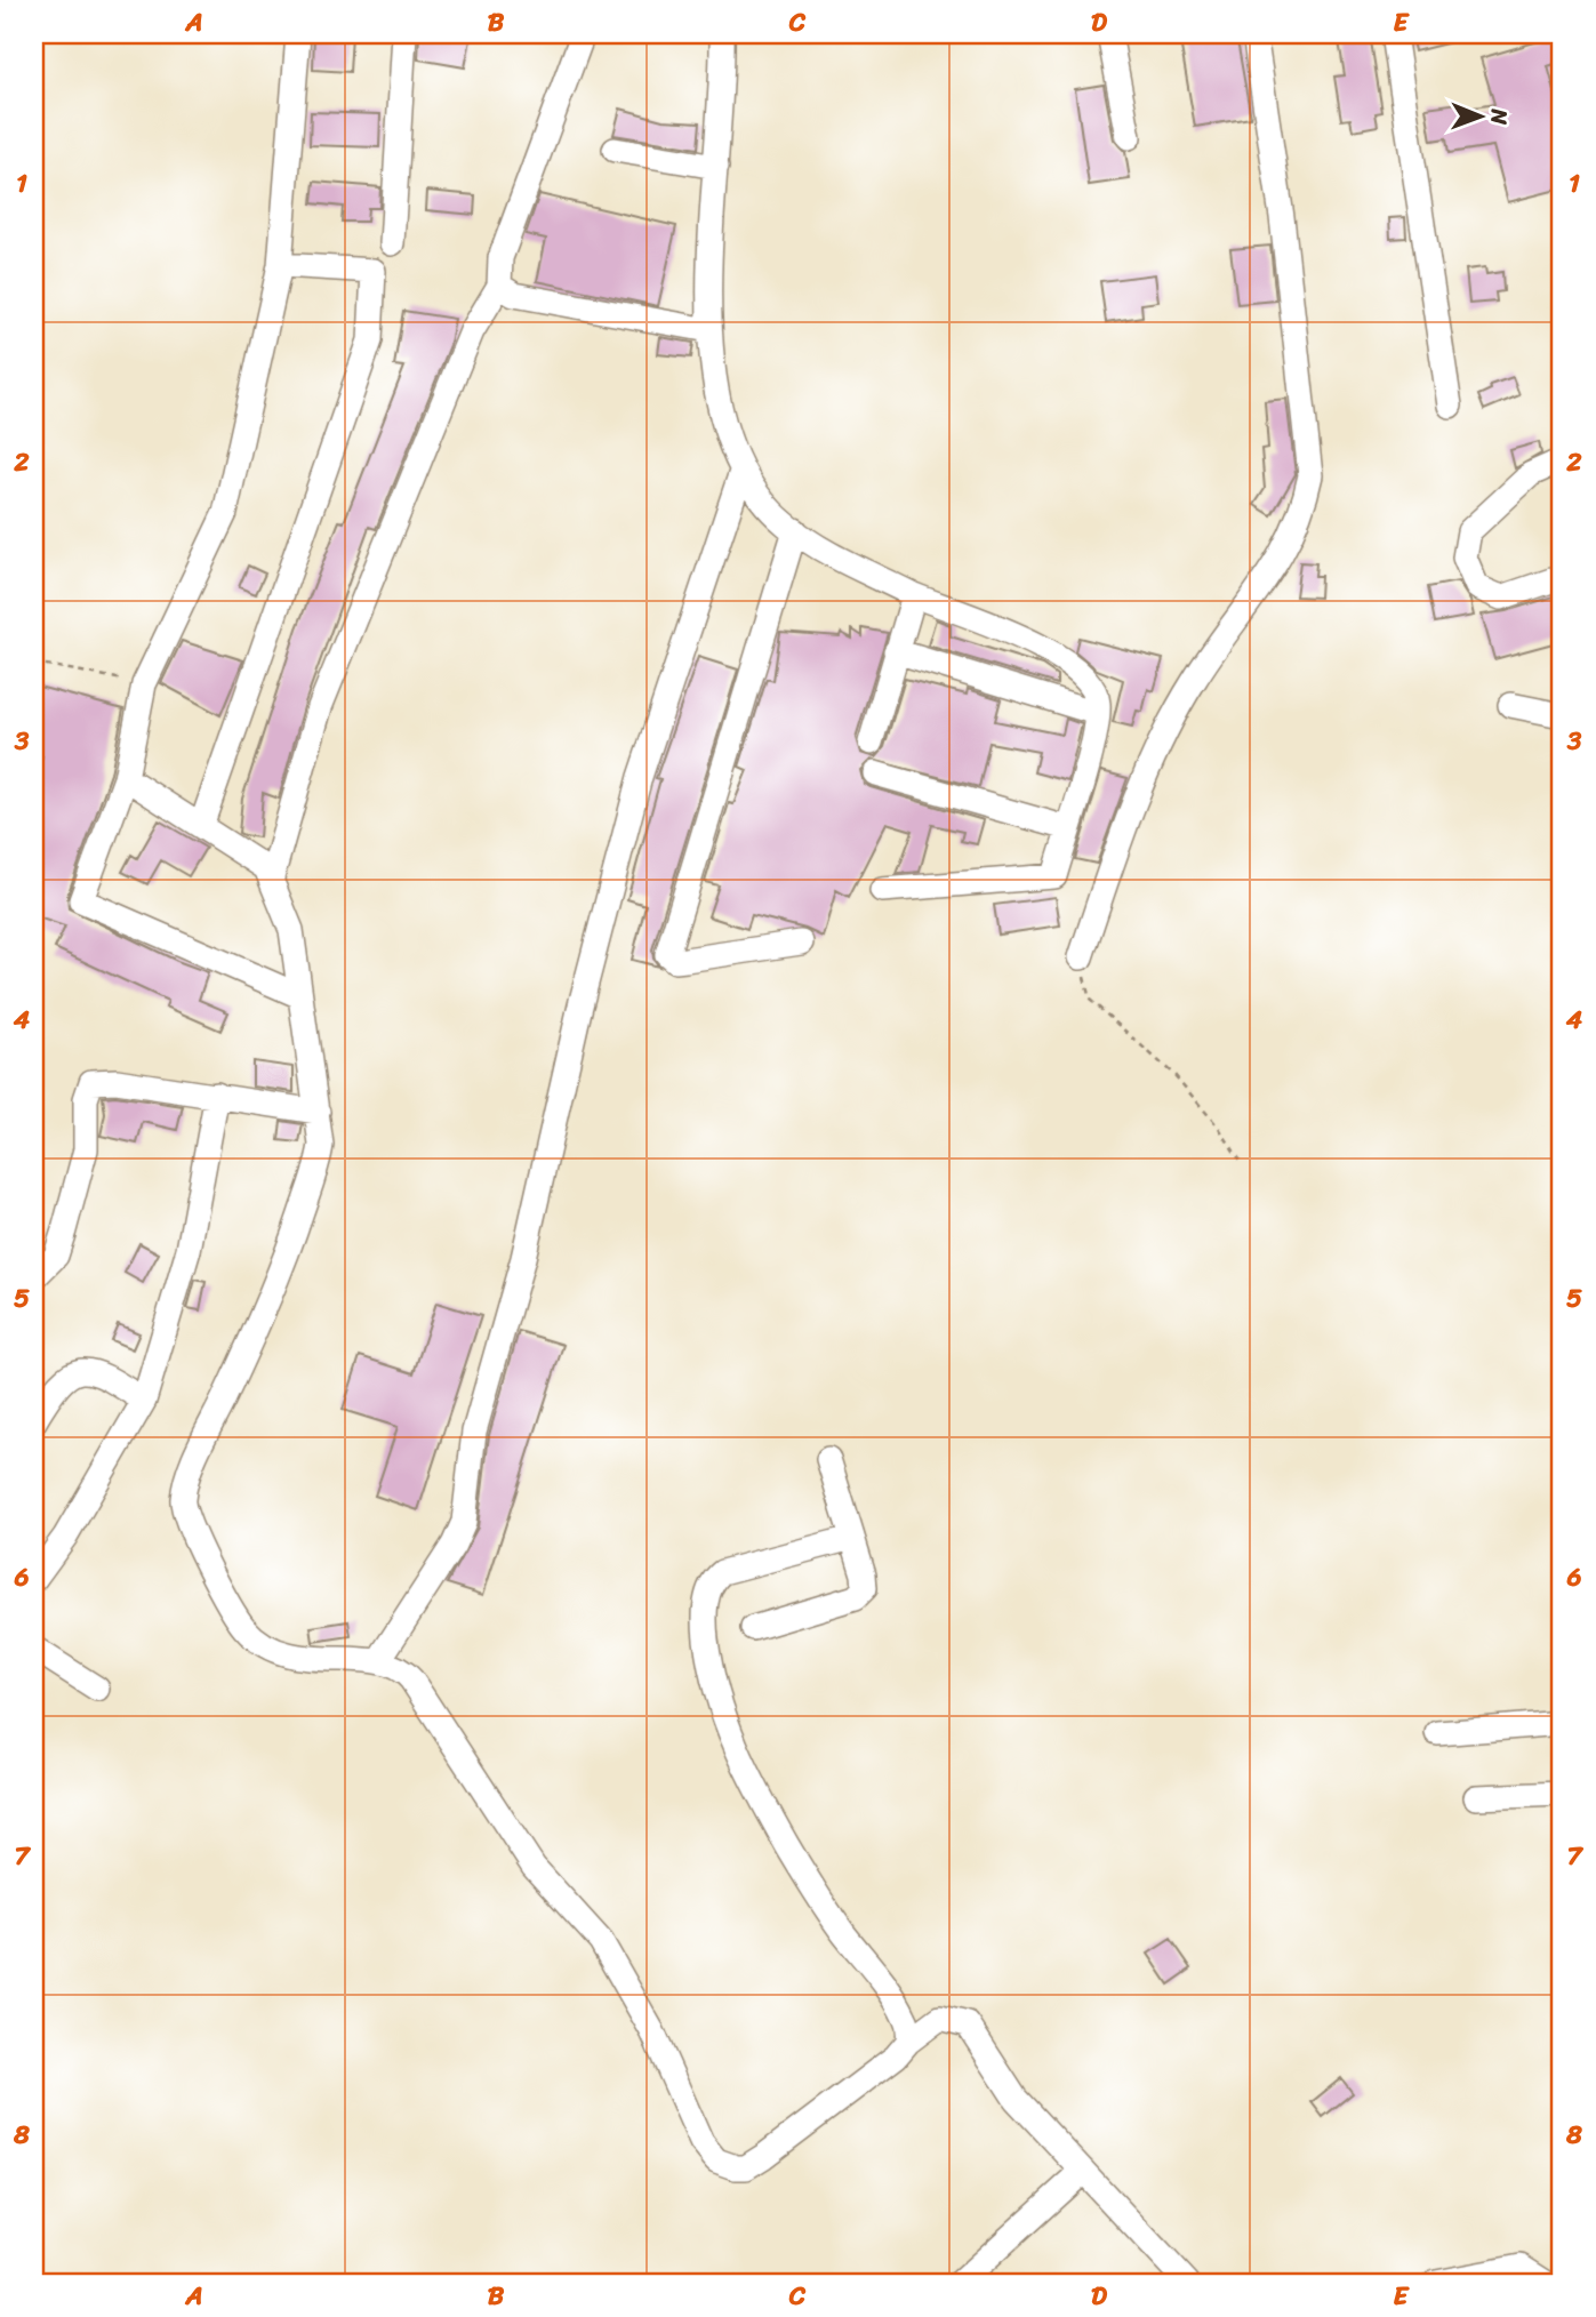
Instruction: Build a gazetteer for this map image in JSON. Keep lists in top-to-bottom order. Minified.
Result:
{"north":"right","grid":{"columns":["A","B","C","D","E"],"rows":["1","2","3","4","5","6","7","8"]}}
